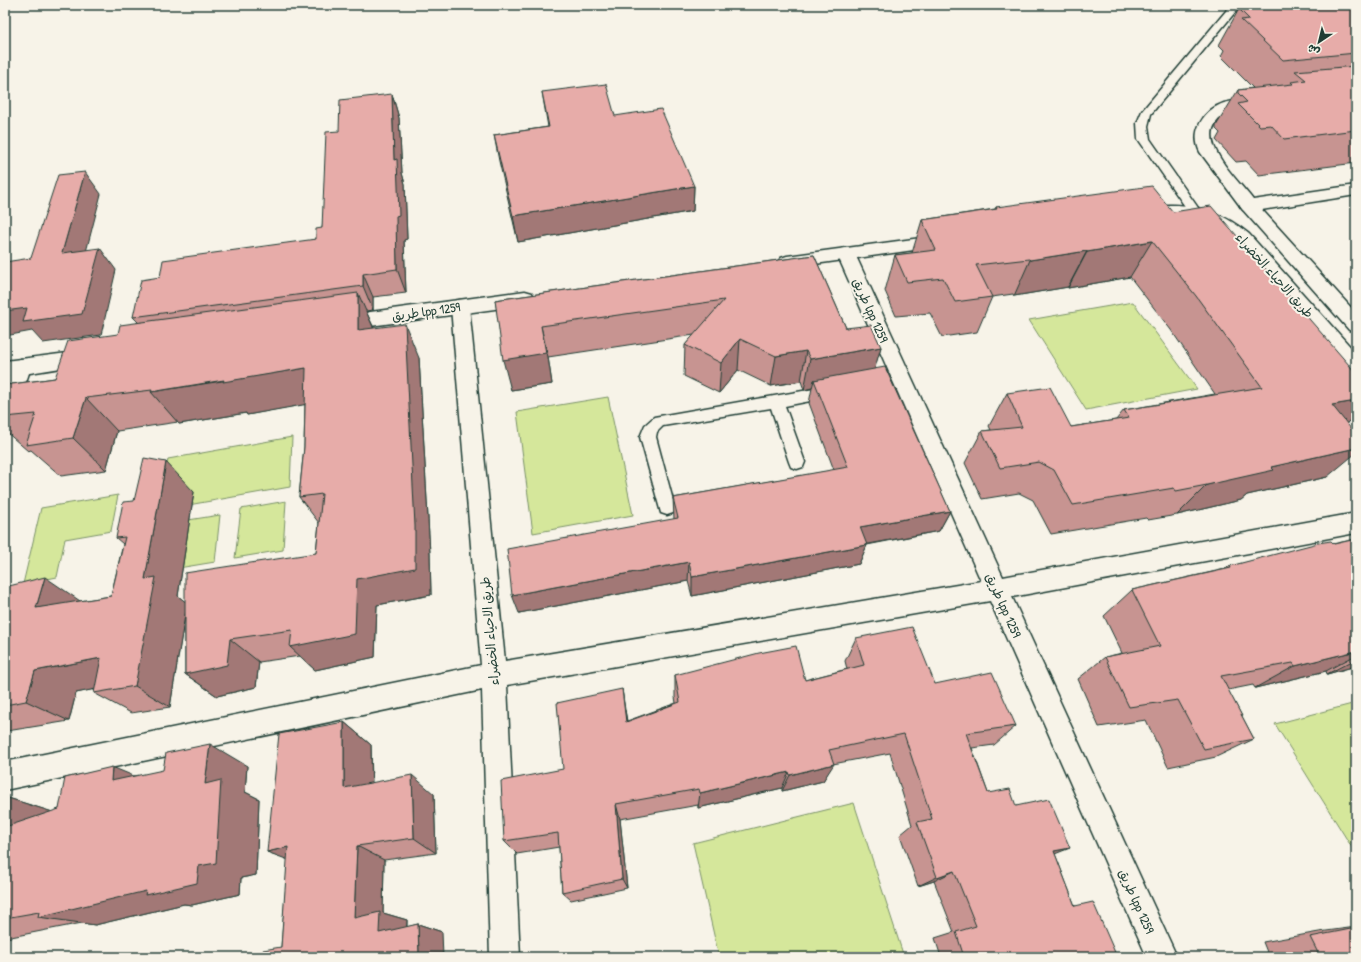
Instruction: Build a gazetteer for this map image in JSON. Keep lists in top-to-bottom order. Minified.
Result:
{"streets":{"street":["طريق الاحياء الخضراء","طريق lpp 1259"]},"crossings":[["طريق الاحياء الخضراء","طريق lpp 1259"]],"north":"bottom left"}
